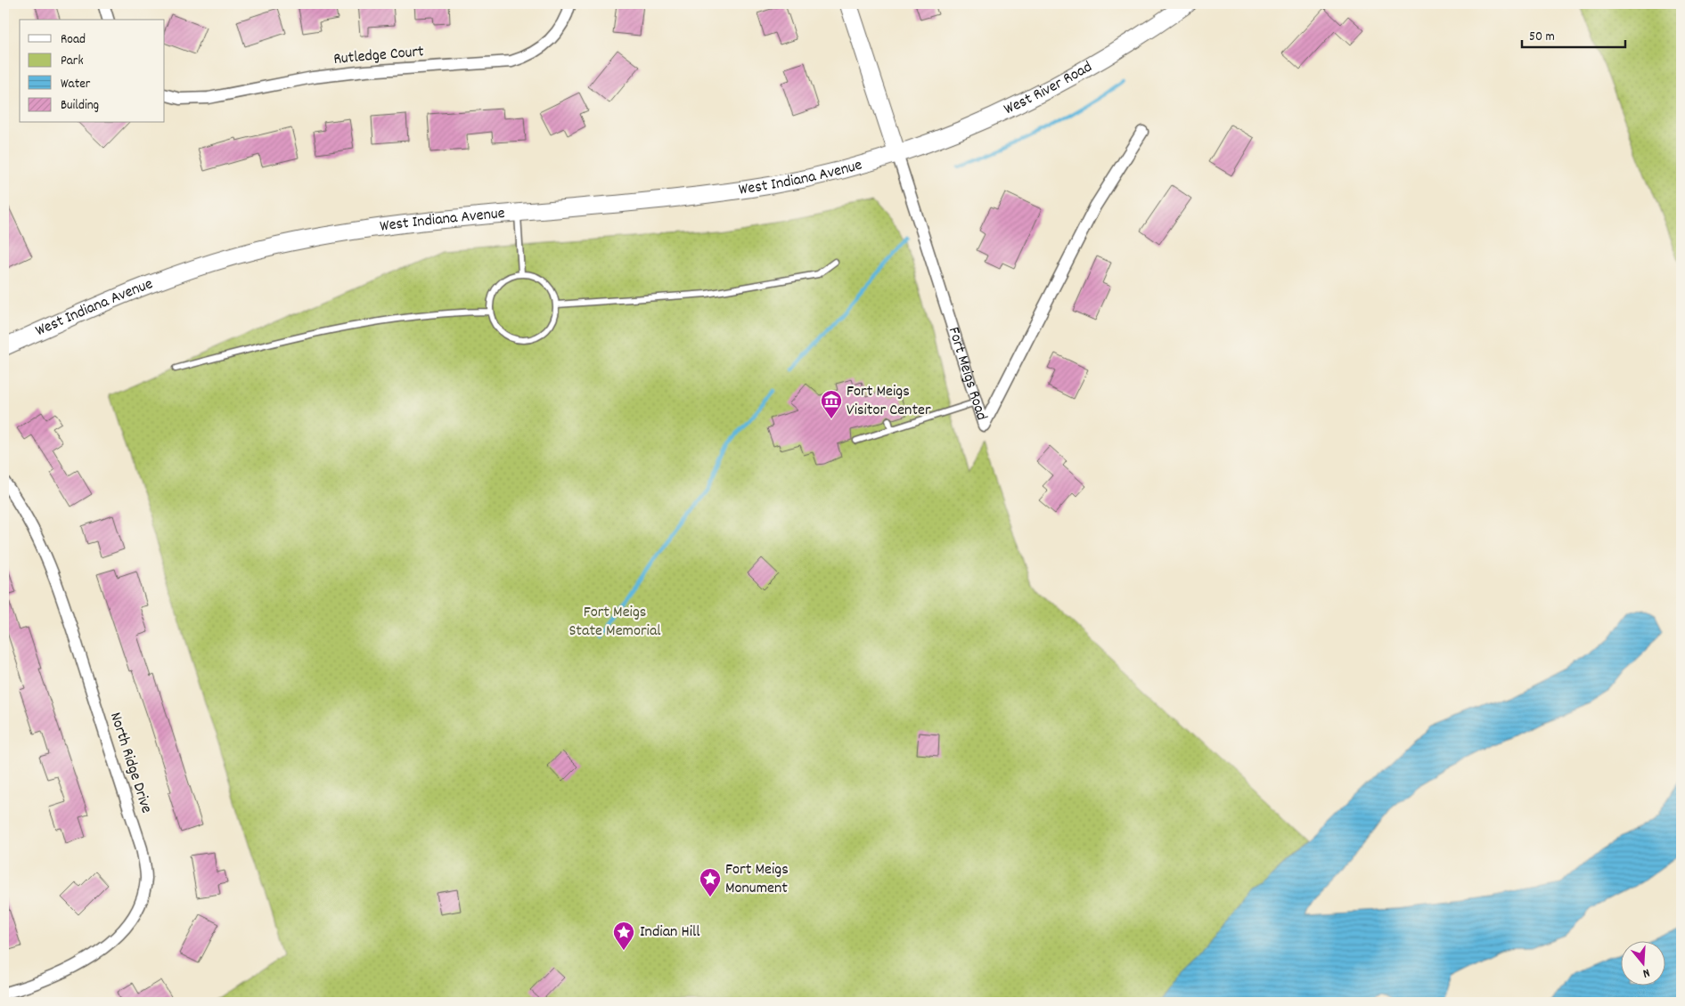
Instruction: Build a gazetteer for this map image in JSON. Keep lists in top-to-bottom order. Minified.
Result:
{"streets":{"main road":["West River Road","West Indiana Avenue","Fort Meigs Road"],"street":["Rutledge Court","North Ridge Drive"]},"crossings":[["West River Road","West Indiana Avenue"],["West River Road","Fort Meigs Road"],["West Indiana Avenue","Fort Meigs Road"]],"parks":["Fort Meigs State Memorial"],"places":{"museum":["Fort Meigs Visitor Center"],"place":["Fort Meigs Monument","Indian Hill"]},"legend":["Road","Park","Water","Building"],"scale_bar":"50 m","north":"bottom"}
